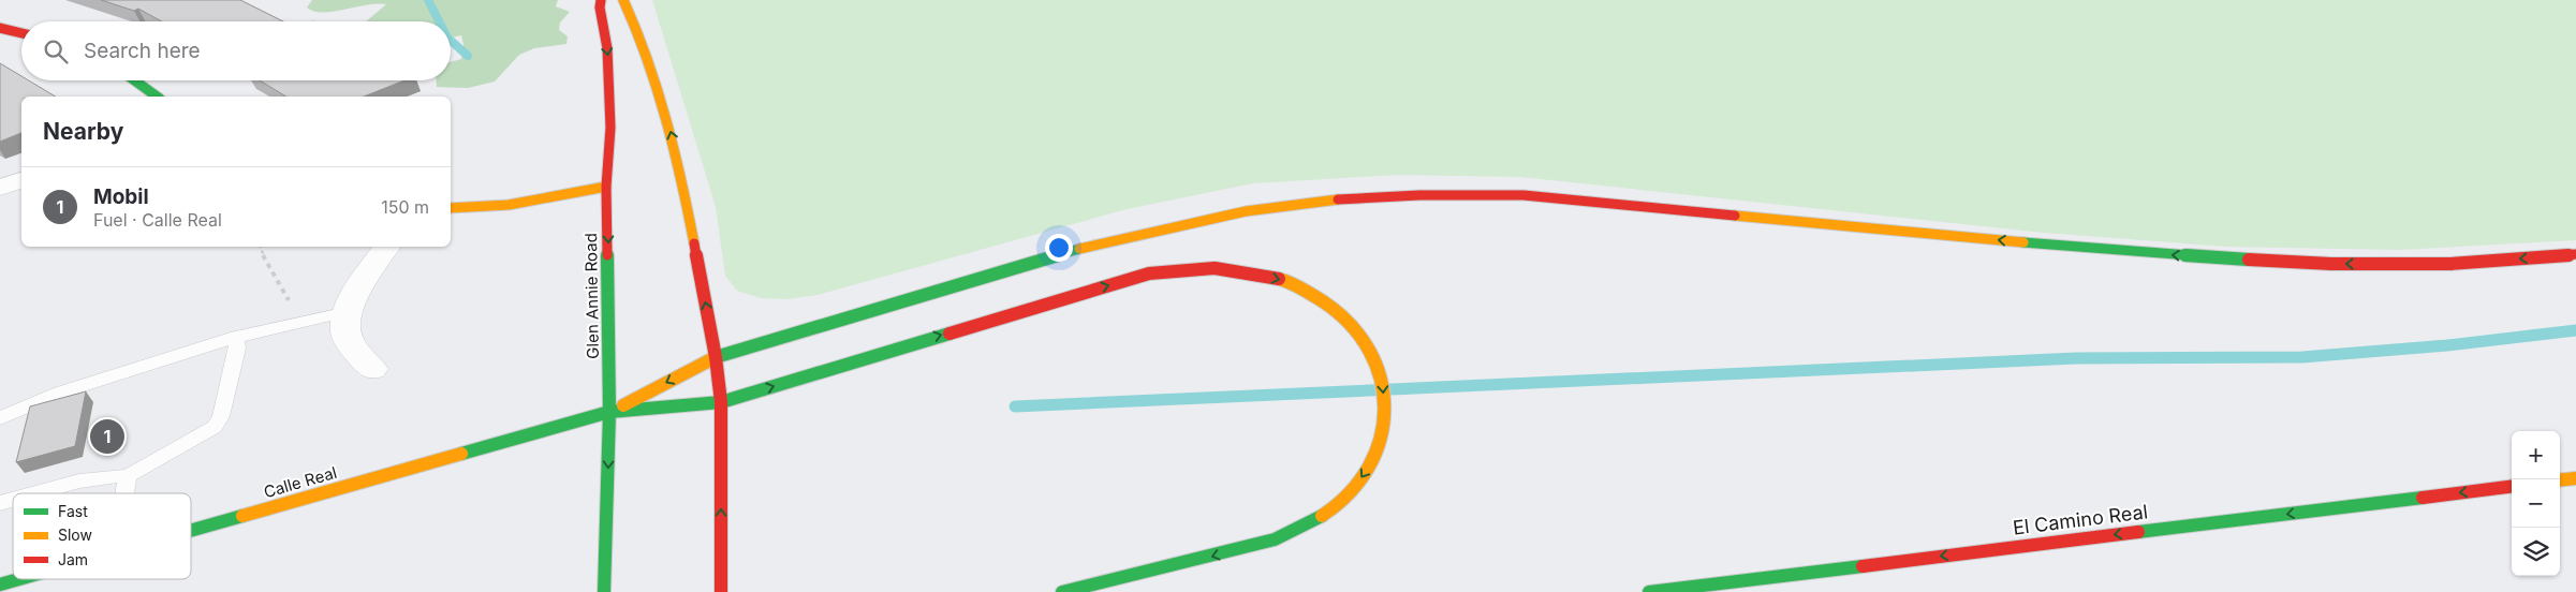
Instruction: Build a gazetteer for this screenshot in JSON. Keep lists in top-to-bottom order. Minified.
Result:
{"streets":{"main road":["Glen Annie Road","Calle Real","El Camino Real"]},"crossings":[["Glen Annie Road","Calle Real"]],"one_way":["El Camino Real"],"legend":["Fast","Slow","Jam"],"page":{"search":"Search here","heading":"Nearby","list":[{"mark":"1","name":"Mobil","note":"Fuel · Calle Real","value":"150 m"}],"pins":"1","map_buttons":["+","−"]}}
